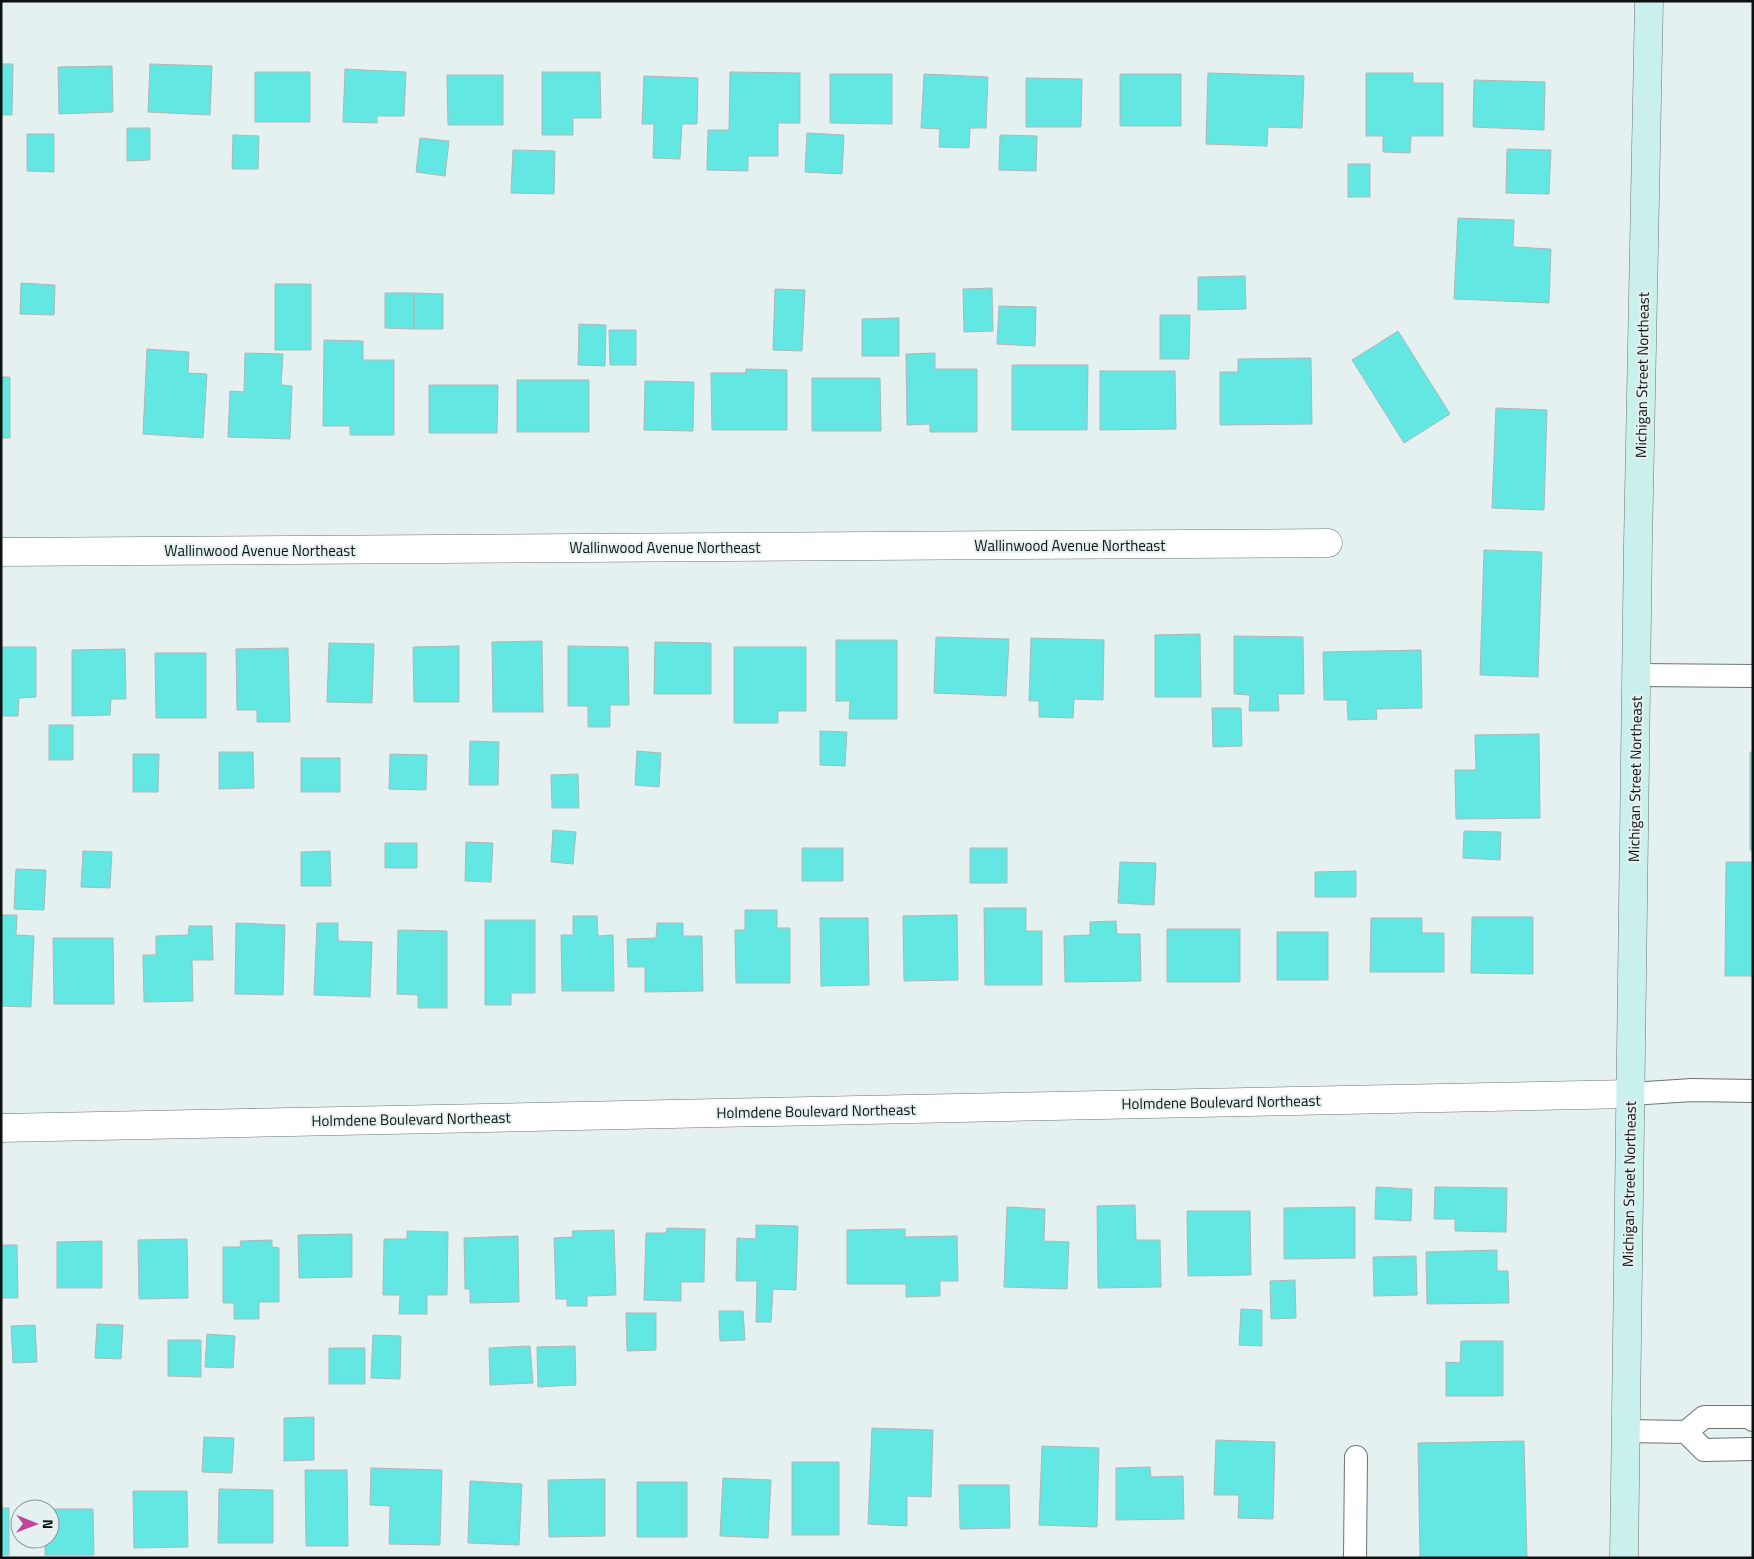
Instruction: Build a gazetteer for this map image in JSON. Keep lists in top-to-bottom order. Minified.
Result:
{"streets":{"main road":["Michigan Street Northeast"],"street":["Wallinwood Avenue Northeast","Holmdene Boulevard Northeast"]},"crossings":[["Michigan Street Northeast","Holmdene Boulevard Northeast"]],"north":"right"}
